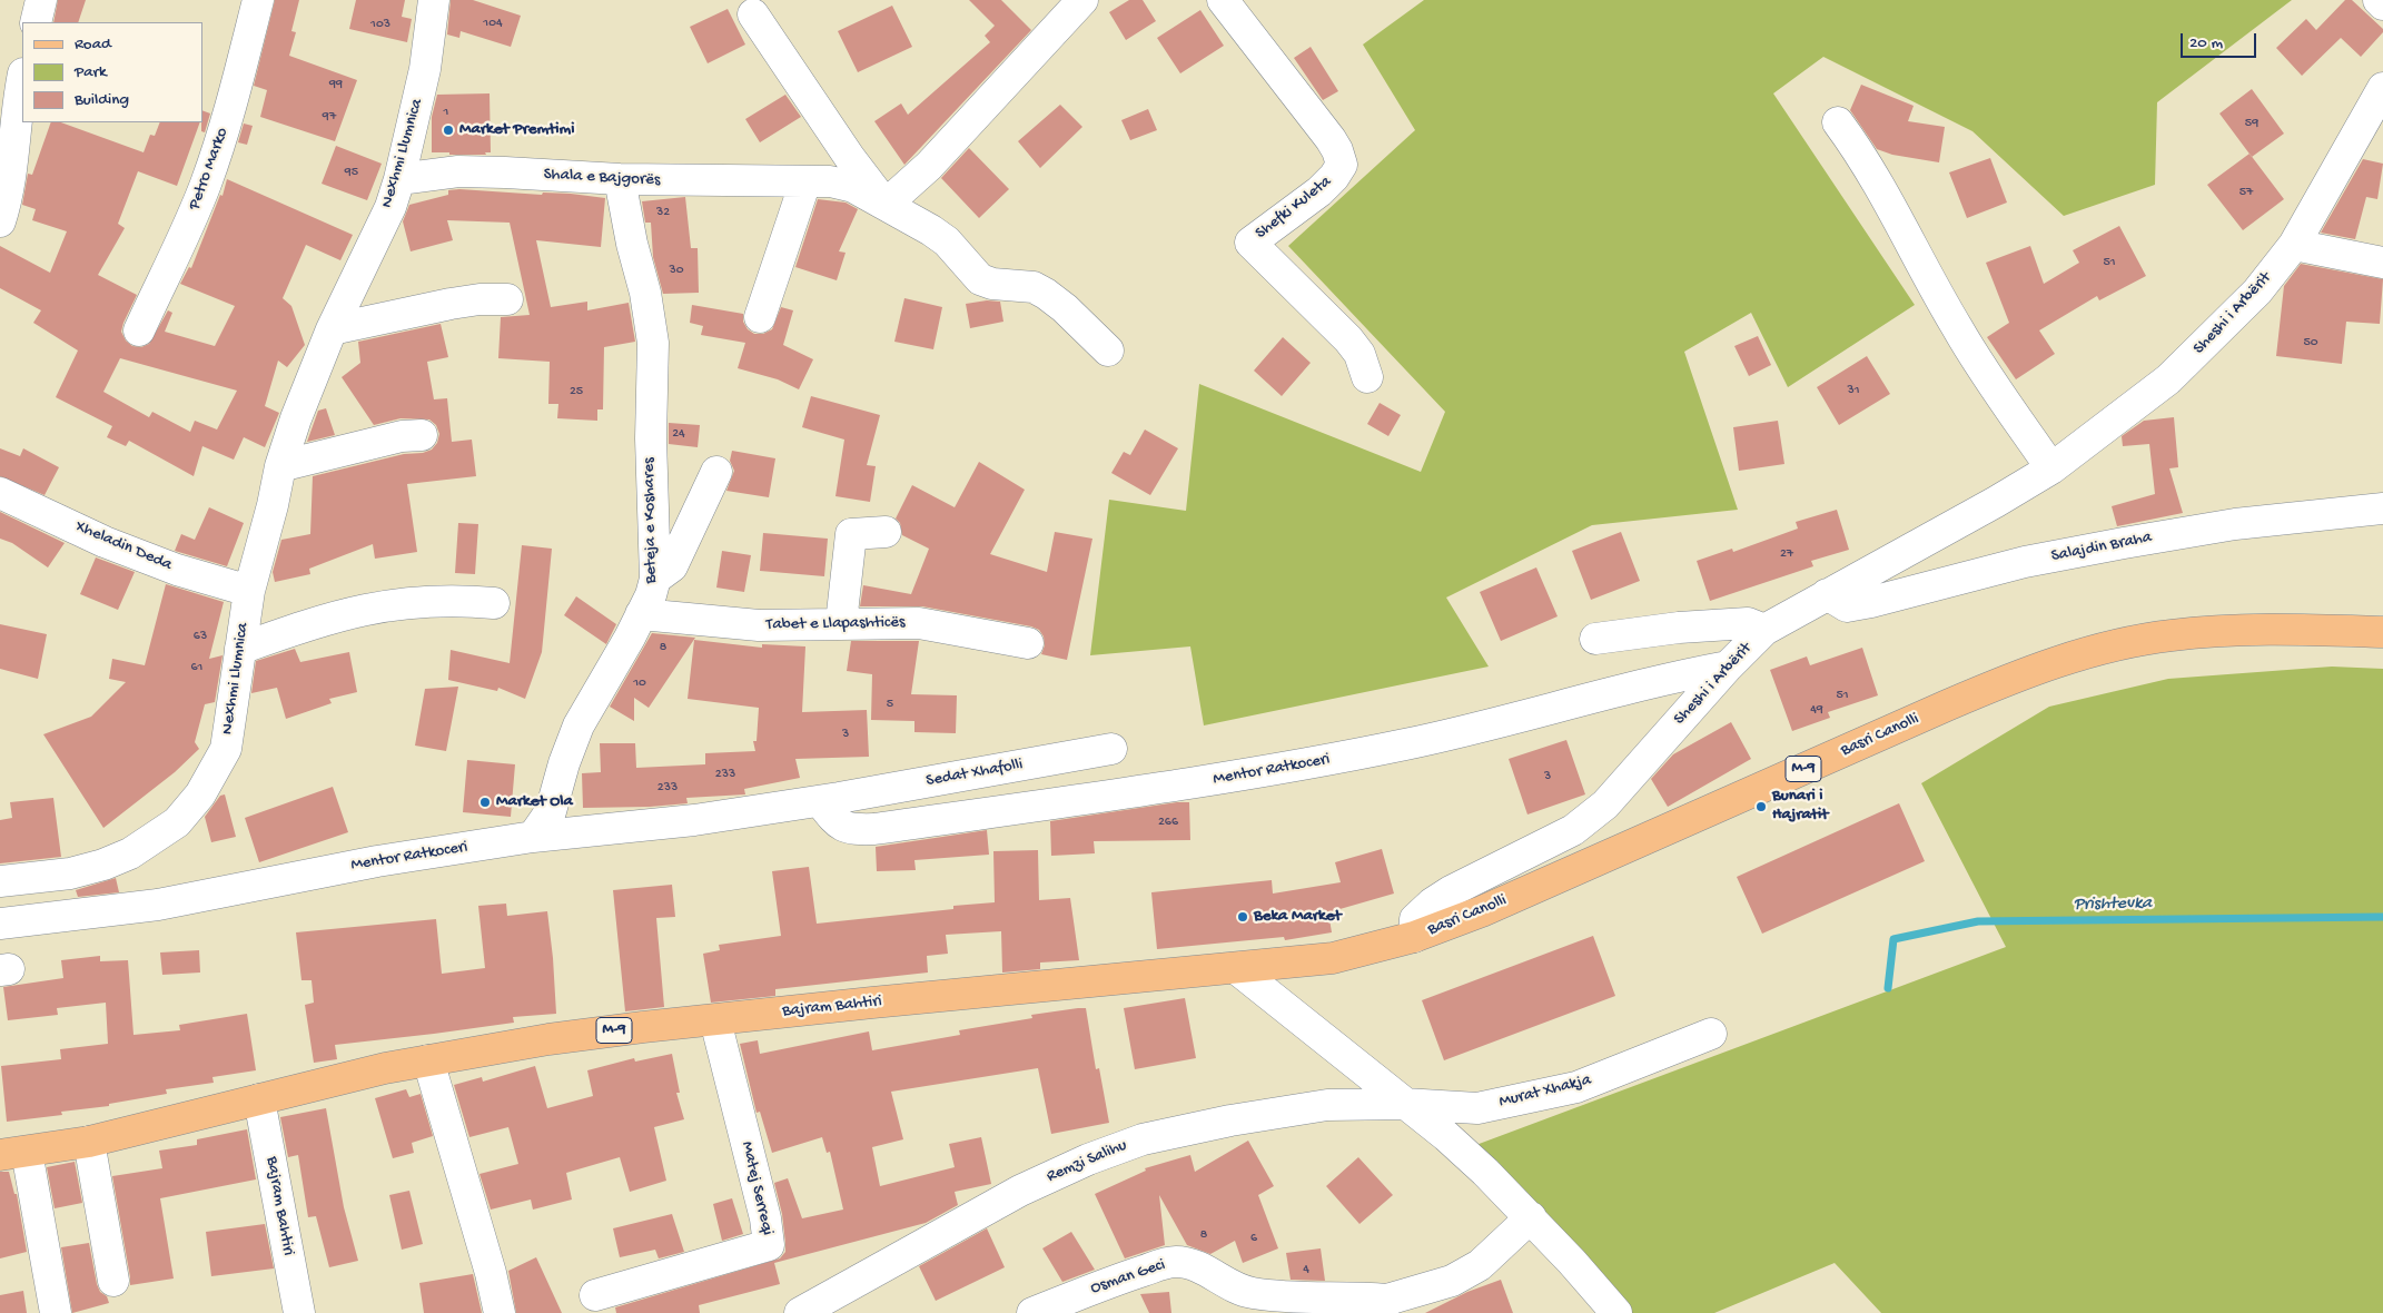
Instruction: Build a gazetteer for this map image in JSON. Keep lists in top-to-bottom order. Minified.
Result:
{"streets":{"main road":["Basri Canolli","M-9","Bajram Bahtiri"],"street":["Nexhmi Llumnica","Petro Marko","Shala e Bajgorës","Shefki Kuleta","Sheshi i Arbërit","Beteja e Koshares","Xheladin Deda","Salajdin Braha","Tabet e Llapashticës","Mentor Ratkoceri","Sedat Xhafolli","Murat Xhakja","Remzi Salihu","Matej Serreqi","Osman Geci"]},"crossings":[["Nexhmi Llumnica","Shala e Bajgorës"],["Nexhmi Llumnica","Xheladin Deda"],["Shala e Bajgorës","Beteja e Koshares"],["Sheshi i Arbërit","Salajdin Braha"],["Sheshi i Arbërit","Basri Canolli"],["Sheshi i Arbërit","Mentor Ratkoceri"],["Beteja e Koshares","Tabet e Llapashticës"],["Beteja e Koshares","Mentor Ratkoceri"],["Basri Canolli","Bajram Bahtiri"],["Mentor Ratkoceri","Sedat Xhafolli"],["Bajram Bahtiri","Matej Serreqi"],["Murat Xhakja","Remzi Salihu"]],"water":["Prishtevka"],"places":["Market Premtimi","Market Ola","Bunari i Hajratit","Beka Market"],"house_numbers":["104","103","99","1","97","59","95","57","32","51","30","50","31","25","24","27","63","8","61","10","51","5","49","3","233","3","233","266","8","6","4"],"legend":["Road","Park","Building"],"scale_bar":"20 m"}
